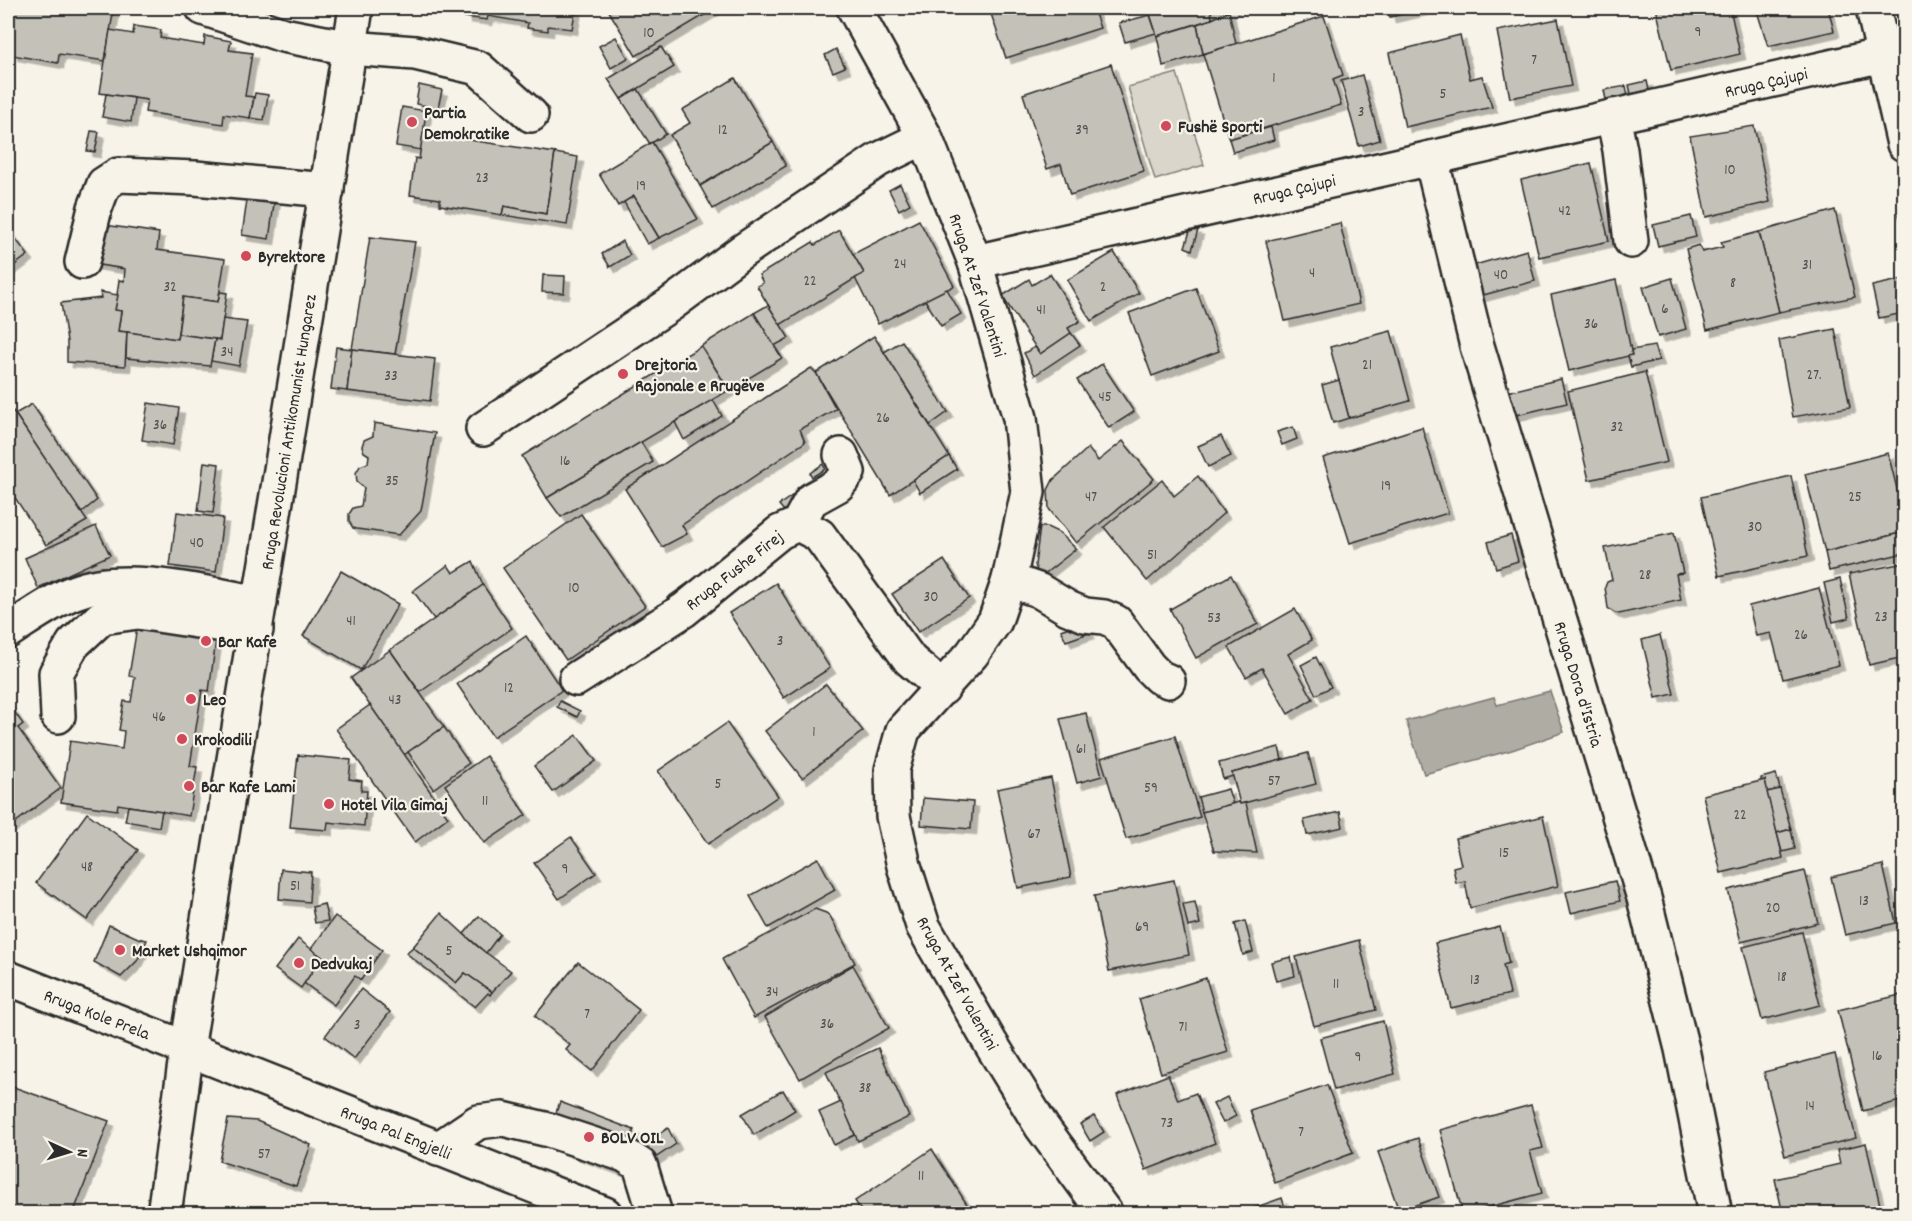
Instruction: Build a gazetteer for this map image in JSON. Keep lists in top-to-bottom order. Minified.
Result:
{"streets":{"street":["Rruga Çajupi","Rruga At Zef Valentini","Rruga Revolucioni Antikomunist Hungarez","Rruga Fushe Firej","Rruga Dora d'Istria","Rruga Kole Prela","Rruga Pal Engjelli"]},"crossings":[["Rruga Çajupi","Rruga At Zef Valentini"],["Rruga Çajupi","Rruga Dora d'Istria"],["Rruga At Zef Valentini","Rruga Fushe Firej"],["Rruga Revolucioni Antikomunist Hungarez","Rruga Kole Prela"],["Rruga Revolucioni Antikomunist Hungarez","Rruga Pal Engjelli"],["Rruga Kole Prela","Rruga Pal Engjelli"]],"places":["Partia Demokratike","Fushë Sporti","Byrektore","Drejtoria Rajonale e Rrugëve","Bar Kafe","Leo","Krokodili","Bar Kafe Lami","Hotel Vila Gimaj","Market Ushqimor","Dedvukaj","BOLV OIL"],"house_numbers":["9","10","7","1","5","3","12","39","10","23","19","42","24","31","4","40","22","8","32","2","6","41","36","34","21","27.","33","45","26","36","32","16","35","19","47","25","30","40","51","28","10","30","23","53","41","26","3","12","43","46","1","61","57","5","59","11","22","67","15","48","9","51","13","20","69","5","18","13","11","34","7","36","3","71","16","9","38","14","73","7","57","11"],"north":"right"}
